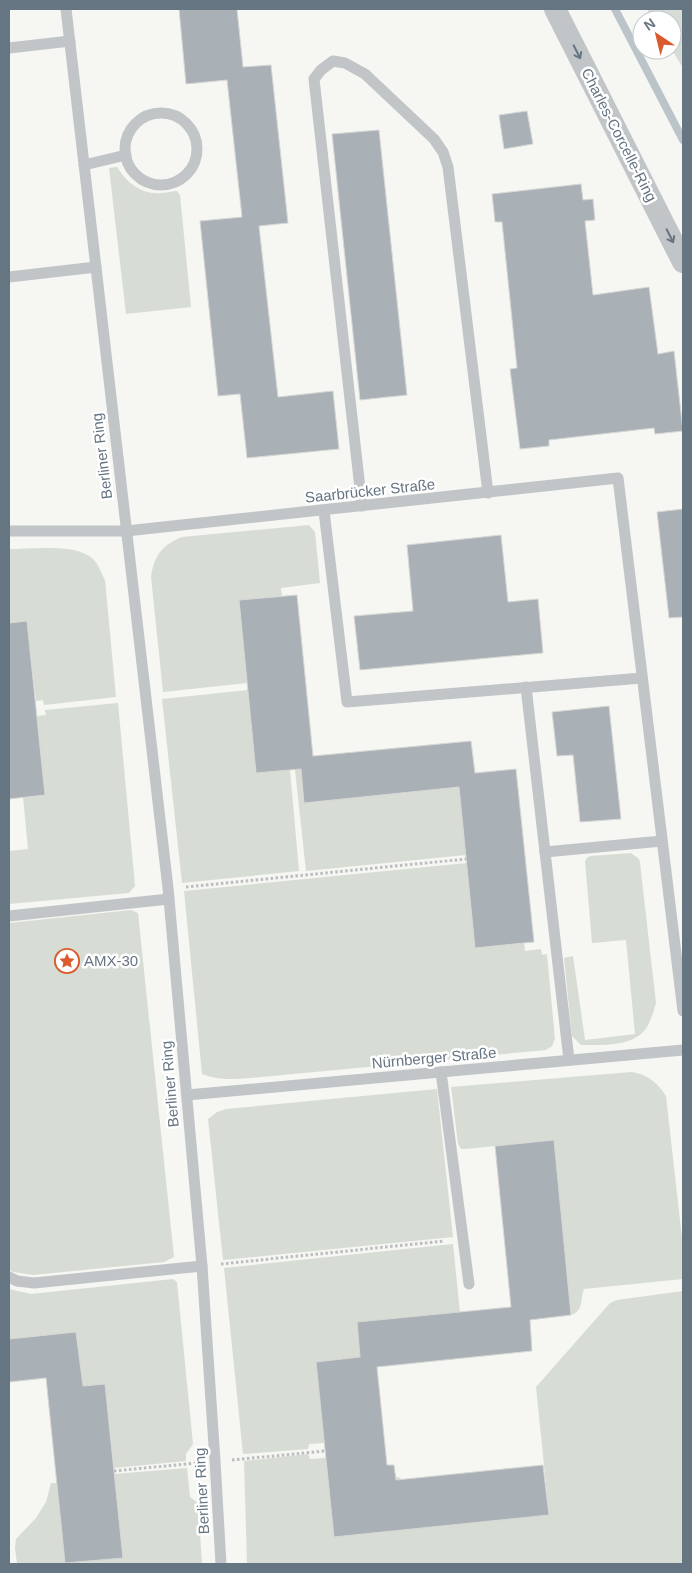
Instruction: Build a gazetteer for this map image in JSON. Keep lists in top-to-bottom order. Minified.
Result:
{"streets":{"street":["Charles-Corcelle-Ring"],"lane":["Berliner Ring","Saarbrücker Straße","Nürnberger Straße"]},"crossings":[["Berliner Ring","Saarbrücker Straße"],["Berliner Ring","Nürnberger Straße"]],"one_way":["Charles-Corcelle-Ring"],"places":{"place":["AMX-30"]},"north":"top left"}
